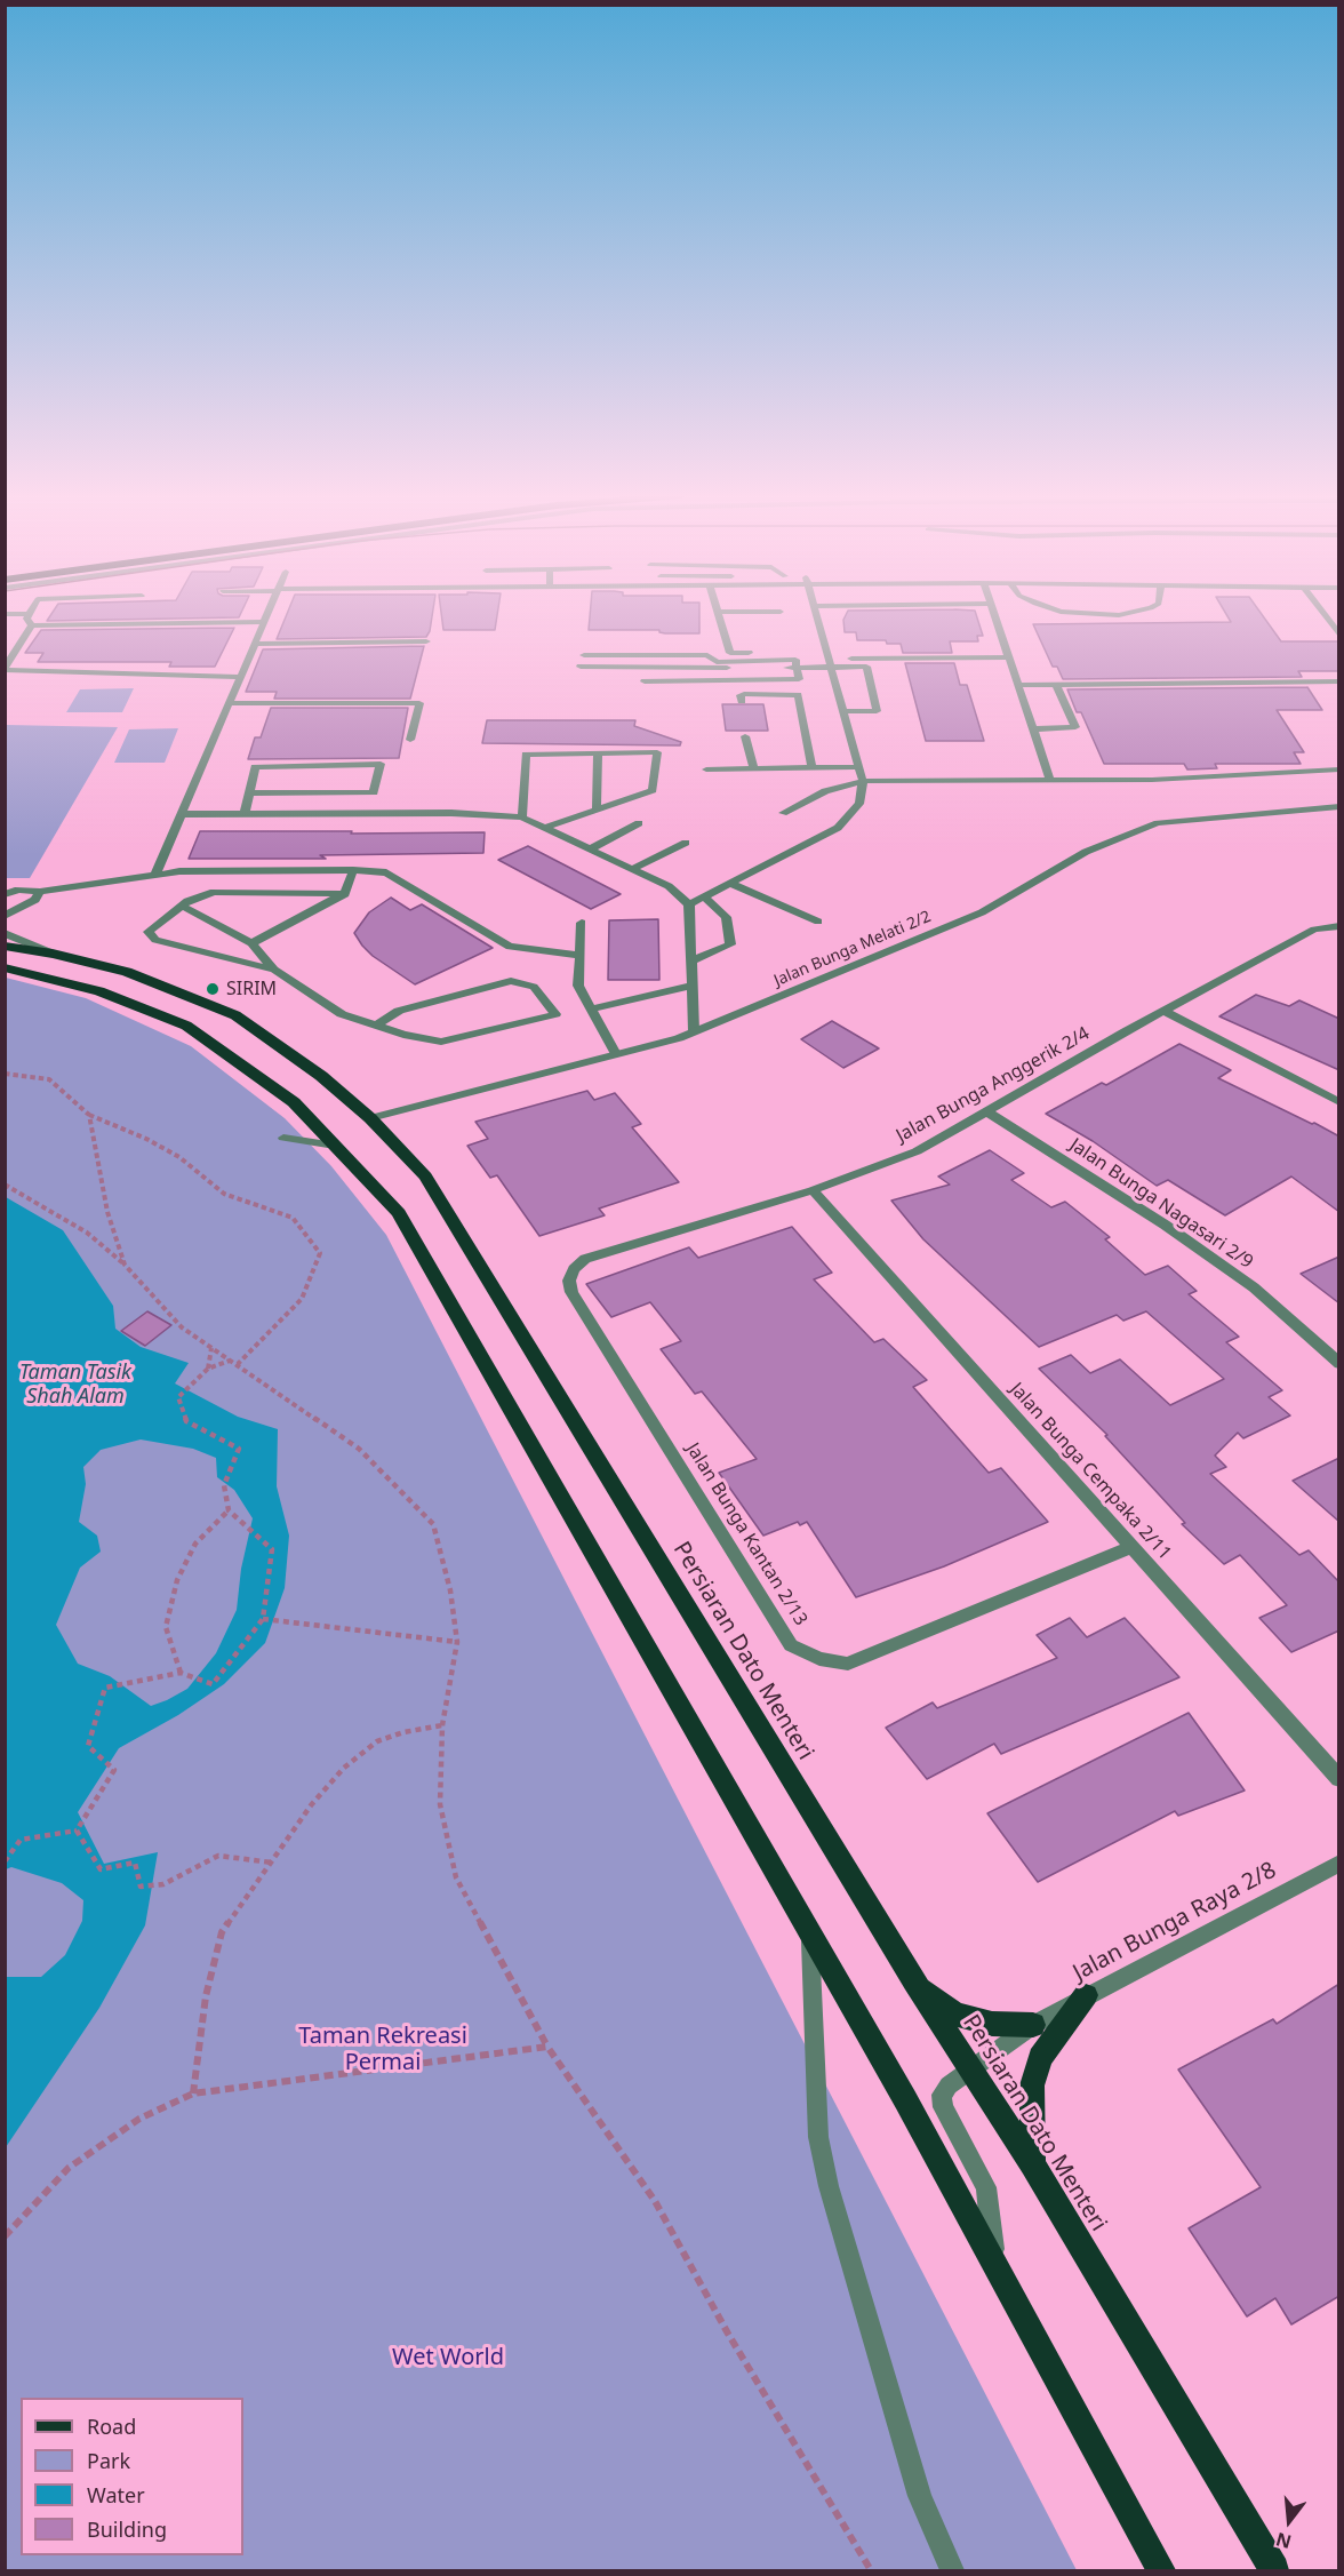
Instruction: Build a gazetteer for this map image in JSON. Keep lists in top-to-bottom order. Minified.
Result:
{"streets":{"main road":["Persiaran Dato Menteri"],"street":["Jalan Bunga Melati 2/2","Jalan Bunga Anggerik 2/4","Jalan Bunga Nagasari 2/9","Jalan Bunga Cempaka 2/11","Jalan Bunga Kantan 2/13","Jalan Bunga Raya 2/8"]},"crossings":[["Jalan Bunga Melati 2/2","Persiaran Dato Menteri"],["Jalan Bunga Anggerik 2/4","Jalan Bunga Nagasari 2/9"],["Jalan Bunga Anggerik 2/4","Jalan Bunga Cempaka 2/11"],["Jalan Bunga Anggerik 2/4","Jalan Bunga Kantan 2/13"],["Jalan Bunga Cempaka 2/11","Jalan Bunga Kantan 2/13"],["Persiaran Dato Menteri","Jalan Bunga Raya 2/8"]],"water":["Taman Tasik Shah Alam"],"parks":["Taman Rekreasi Permai","Wet World"],"places":["SIRIM"],"legend":["Road","Park","Water","Building"],"north":"bottom"}
